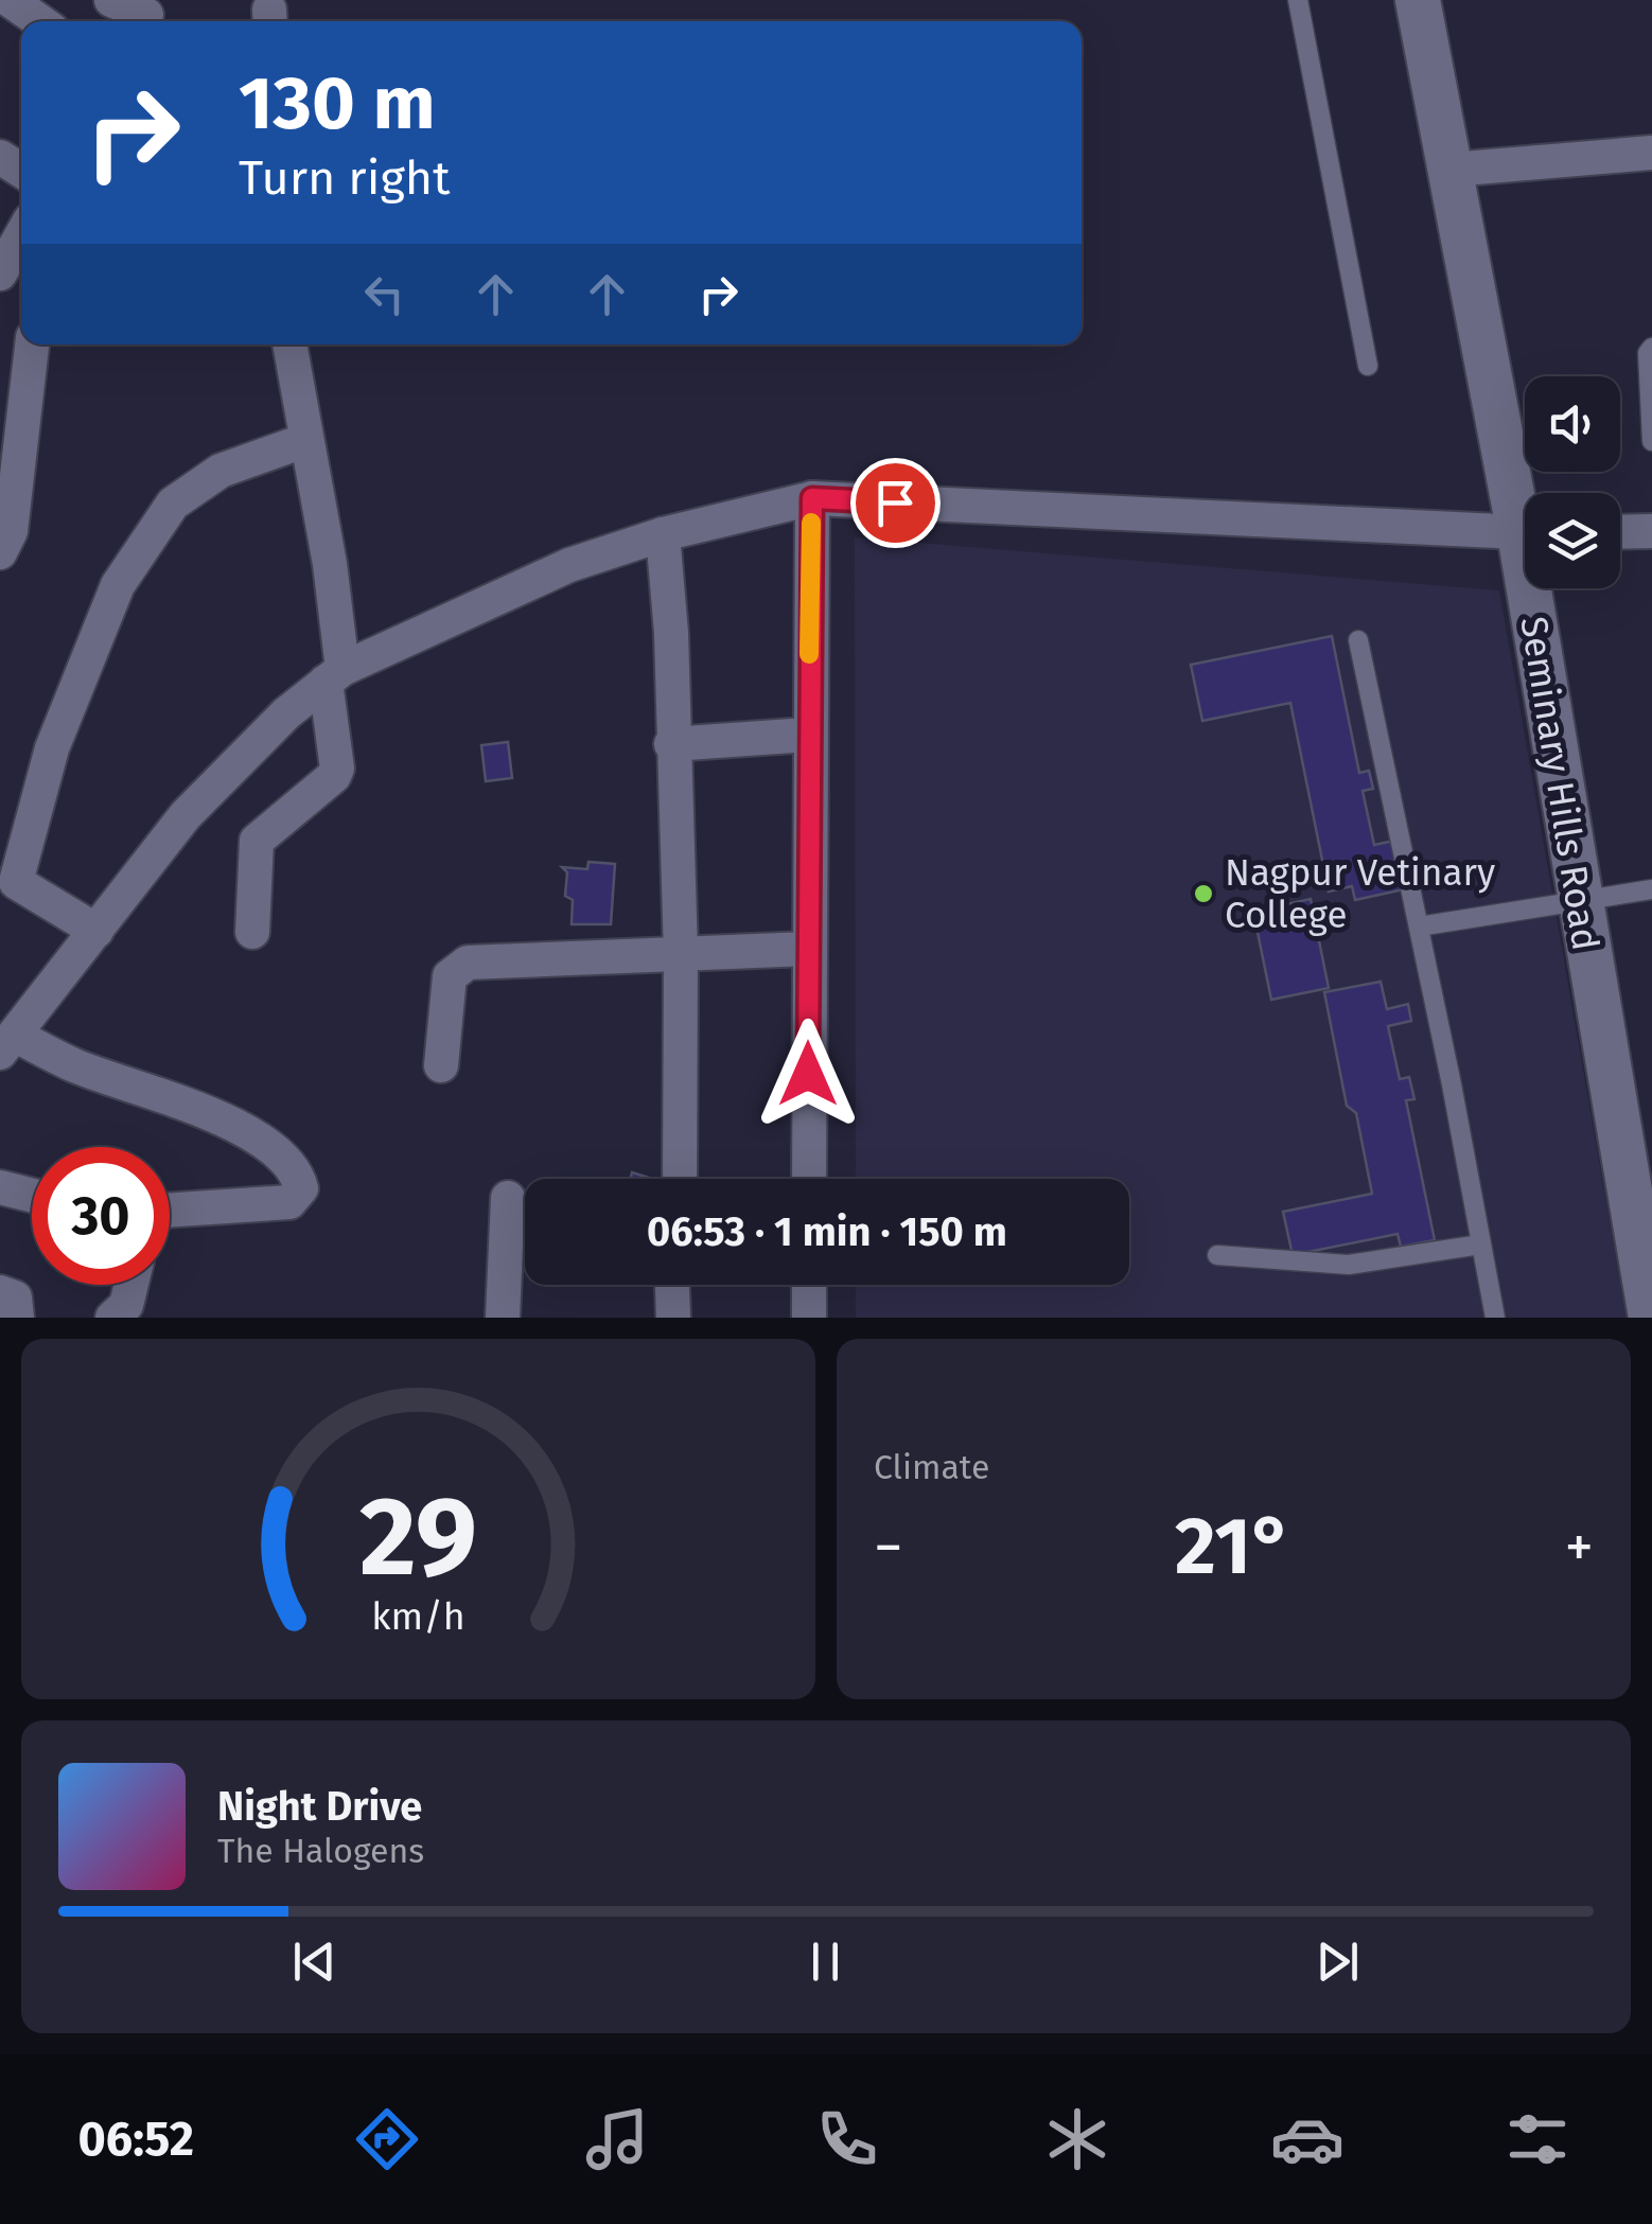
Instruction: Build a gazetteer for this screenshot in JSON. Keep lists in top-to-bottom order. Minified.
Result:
{"streets":{"street":["Seminary Hills Road"]},"places":["Nagpur Vetinary College"],"page":{"turn":["130 m","Turn right"],"limit":"30","trip":"06:53 · 1 min · 150 m","tile":"Climate","heat":["−","21°","+"],"song":["Night Drive","The Halogens"],"tabs":"06:52","gauge":["29","km/h"]}}
